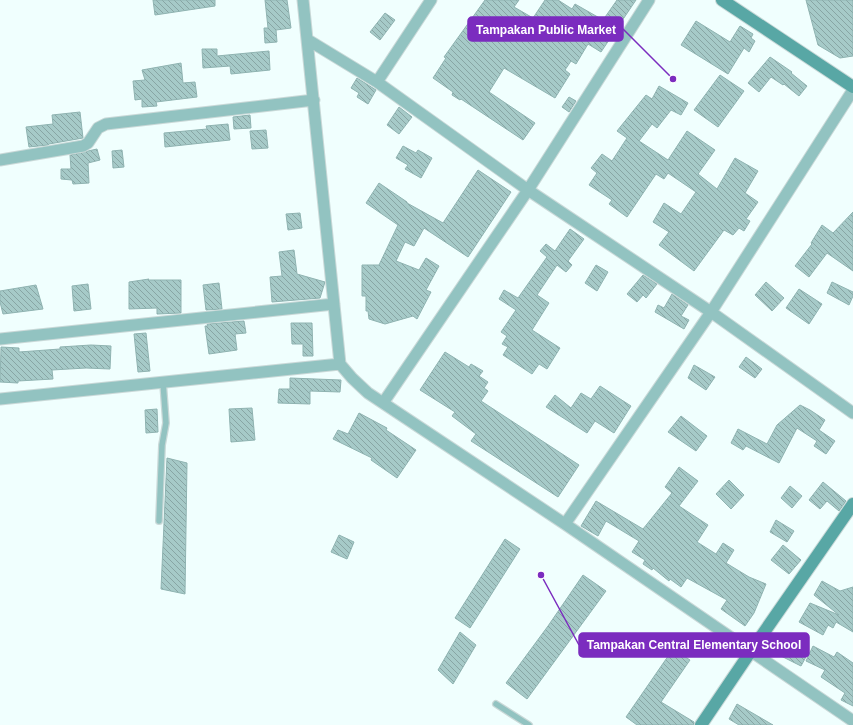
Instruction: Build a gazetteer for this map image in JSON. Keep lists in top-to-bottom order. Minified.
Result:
{"places":["Tampakan Public Market","Tampakan Central Elementary School"]}
